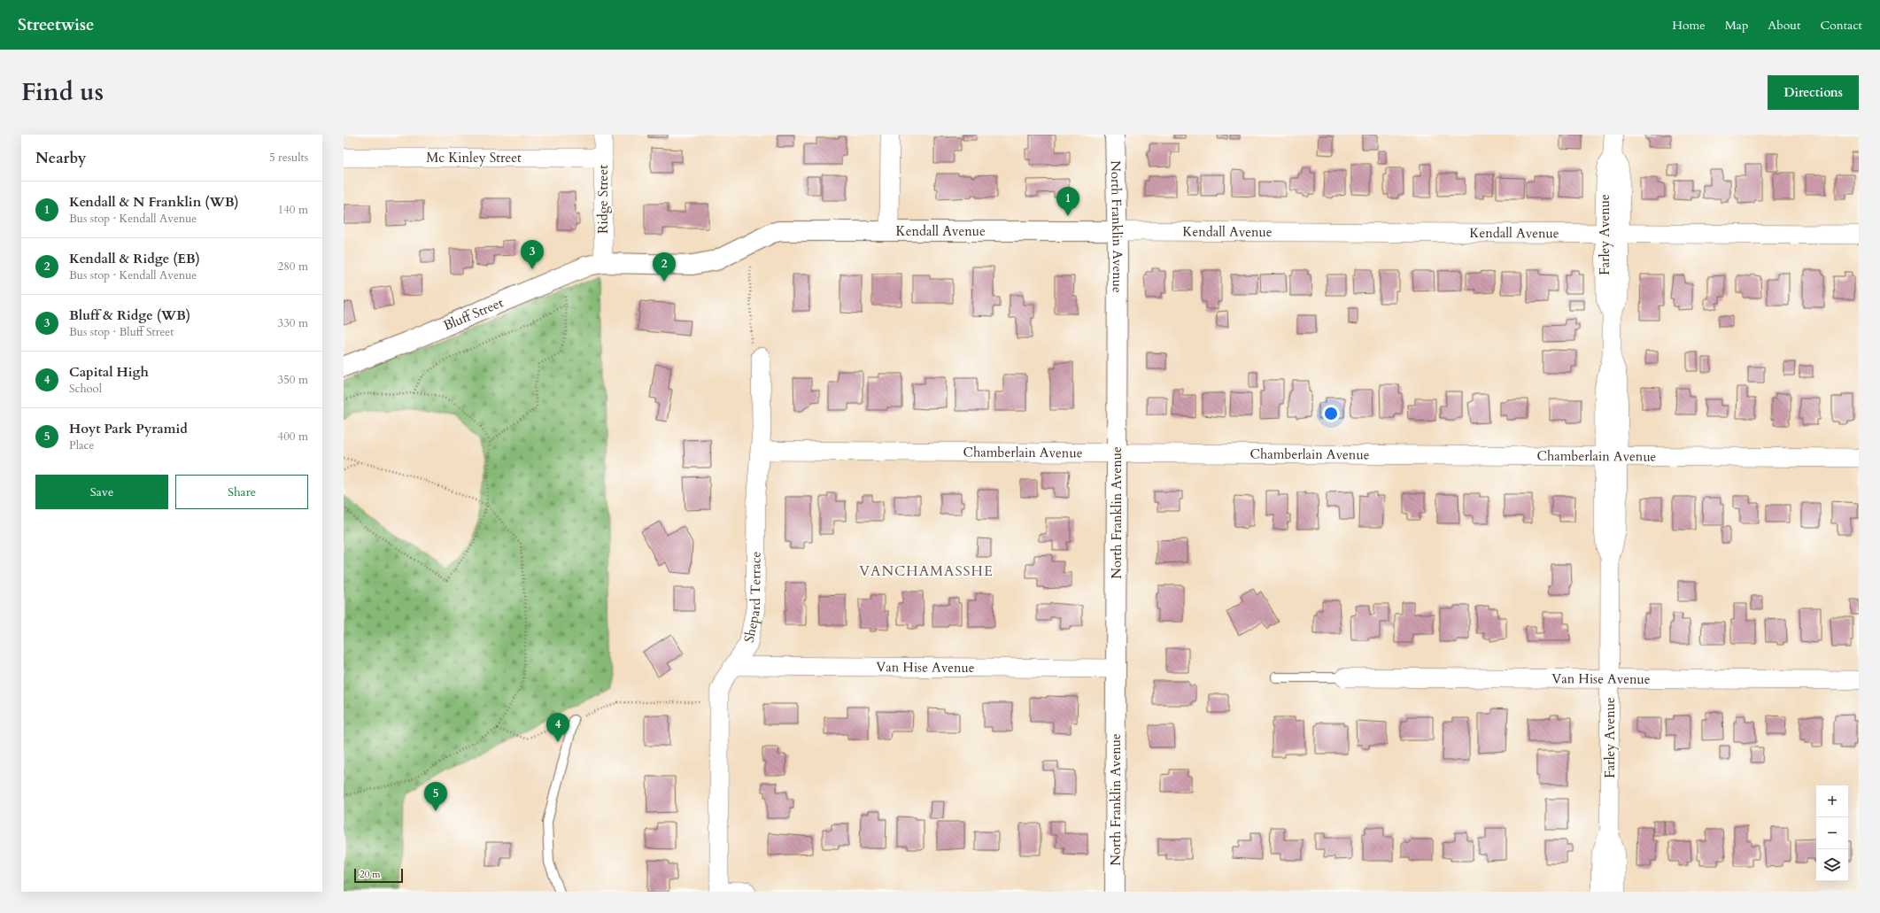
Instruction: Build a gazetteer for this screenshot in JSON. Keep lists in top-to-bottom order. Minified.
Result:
{"streets":{"street":["Mc Kinley Street","Ridge Street","North Franklin Avenue","Kendall Avenue","Farley Avenue","Bluff Street","Chamberlain Avenue","Shepard Terrace","Van Hise Avenue"]},"crossings":[["Mc Kinley Street","Ridge Street"],["Ridge Street","Kendall Avenue"],["Ridge Street","Bluff Street"],["North Franklin Avenue","Kendall Avenue"],["North Franklin Avenue","Chamberlain Avenue"],["North Franklin Avenue","Van Hise Avenue"],["Kendall Avenue","Farley Avenue"],["Kendall Avenue","Bluff Street"],["Farley Avenue","Chamberlain Avenue"],["Farley Avenue","Van Hise Avenue"],["Chamberlain Avenue","Shepard Terrace"],["Shepard Terrace","Van Hise Avenue"]],"districts":["VANCHAMASSHE"],"scale_bar":"20 m","page":{"header":"Streetwise","nav":["Home","Map","About","Contact"],"title":"Find us","buttons":["Directions",["Save","Share"]],"heading":["Nearby","5 results"],"list":[{"mark":"1","name":"Kendall & N Franklin (WB)","note":"Bus stop · Kendall Avenue","value":"140 m"},{"mark":"2","name":"Kendall & Ridge (EB)","note":"Bus stop · Kendall Avenue","value":"280 m"},{"mark":"3","name":"Bluff & Ridge (WB)","note":"Bus stop · Bluff Street","value":"330 m"},{"mark":"4","name":"Capital High","note":"School","value":"350 m"},{"mark":"5","name":"Hoyt Park Pyramid","note":"Place","value":"400 m"}],"pins":["1","3","2","4","5"],"map_buttons":["+","−"],"scale":"20 m"}}
